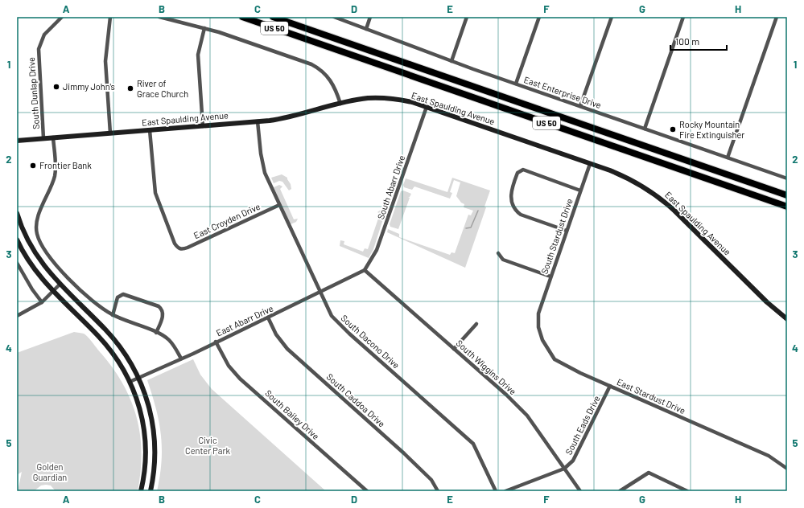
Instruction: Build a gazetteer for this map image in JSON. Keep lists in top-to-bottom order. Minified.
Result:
{"streets":{"highway":["US 50"],"street":["East Enterprise Drive","South Dunlap Drive","East Spaulding Avenue","South Abarr Drive","East Croyden Drive","South Stardust Drive","East Abarr Drive","South Dacono Drive","South Wiggins Drive","East Stardust Drive","South Caddoa Drive","South Bailey Drive","South Eads Drive"]},"crossings":[["South Dunlap Drive","East Spaulding Avenue"],["East Spaulding Avenue","South Abarr Drive"],["East Spaulding Avenue","East Croyden Drive"],["East Spaulding Avenue","South Stardust Drive"],["East Spaulding Avenue","South Dacono Drive"],["South Abarr Drive","East Abarr Drive"],["South Abarr Drive","South Wiggins Drive"],["East Croyden Drive","South Dacono Drive"],["South Stardust Drive","East Stardust Drive"],["East Abarr Drive","South Dacono Drive"],["East Abarr Drive","South Wiggins Drive"],["East Abarr Drive","South Caddoa Drive"],["East Abarr Drive","South Bailey Drive"],["South Wiggins Drive","South Eads Drive"],["East Stardust Drive","South Eads Drive"]],"parks":["Civic Center Park","Golden Guardian"],"places":["Jimmy John's","River of Grace Church","Rocky Mountain Fire Extinguisher","Frontier Bank"],"scale_bar":"100 m","grid":{"columns":["A","B","C","D","E","F","G","H"],"rows":["1","2","3","4","5"]}}
